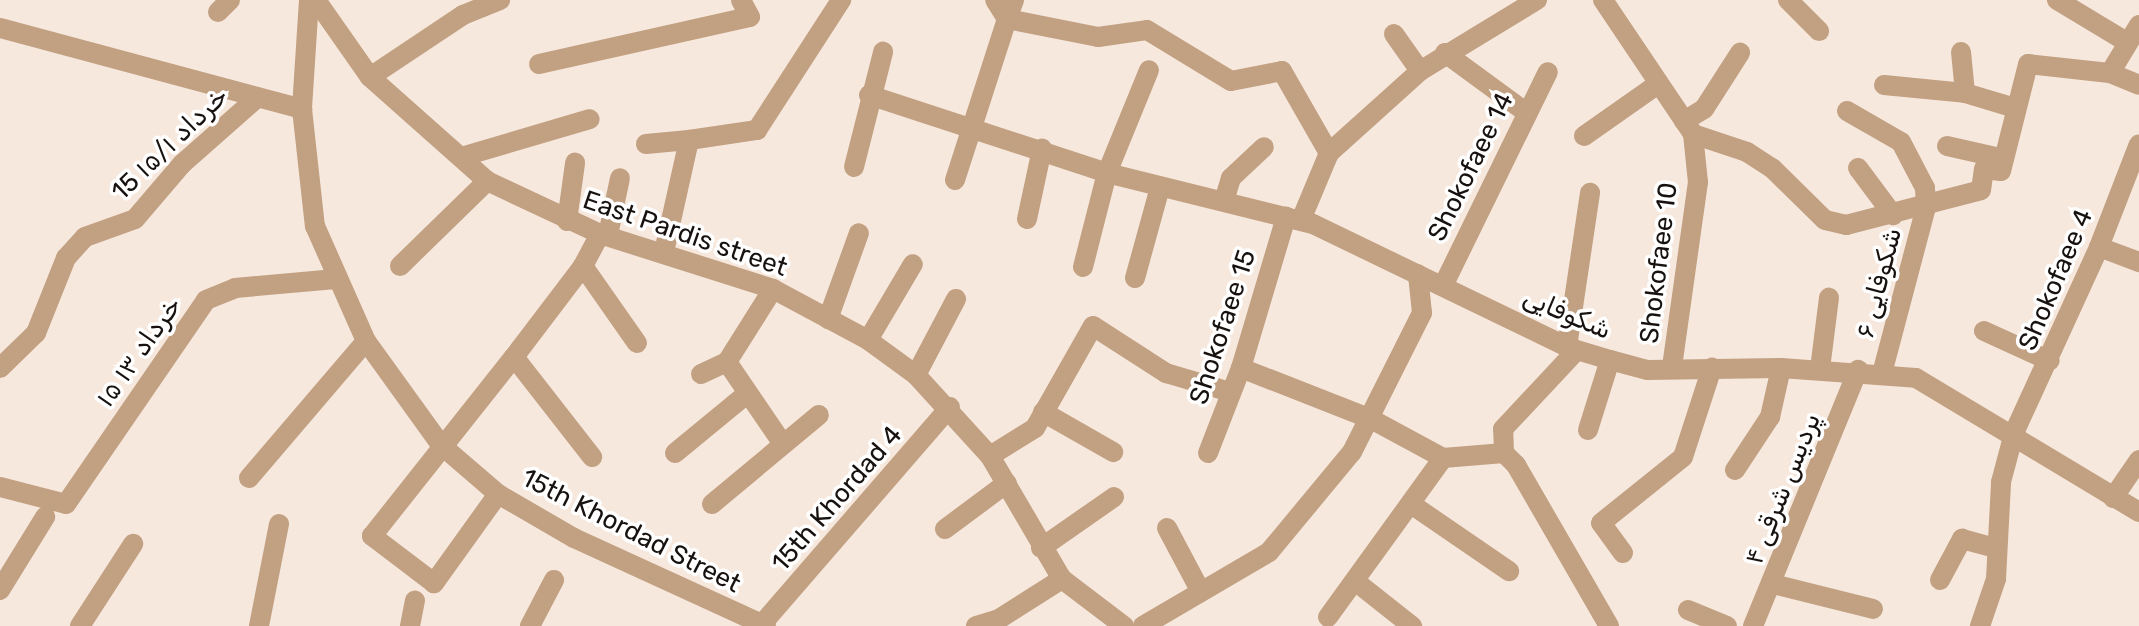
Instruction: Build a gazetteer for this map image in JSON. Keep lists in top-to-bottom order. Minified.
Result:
{"streets":{"street":["15 خرداد ۱۵/۱","Shokofaee 14","East Pardis street","Shokofaee 10","Shokofaee 4","شکوفایی ۶","شکوفایی","Shokofaee 15","۱۵ خرداد ۱۳","پردیس شرقی ۴","15th Khordad 4","15th Khordad Street"]},"crossings":[["Shokofaee 14","شکوفایی"],["East Pardis street","15th Khordad 4"],["Shokofaee 10","شکوفایی"],["Shokofaee 4","شکوفایی"],["شکوفایی ۶","شکوفایی"],["شکوفایی","Shokofaee 15"],["شکوفایی","پردیس شرقی ۴"],["۱۵ خرداد ۱۳","15th Khordad Street"],["15th Khordad 4","15th Khordad Street"]]}
